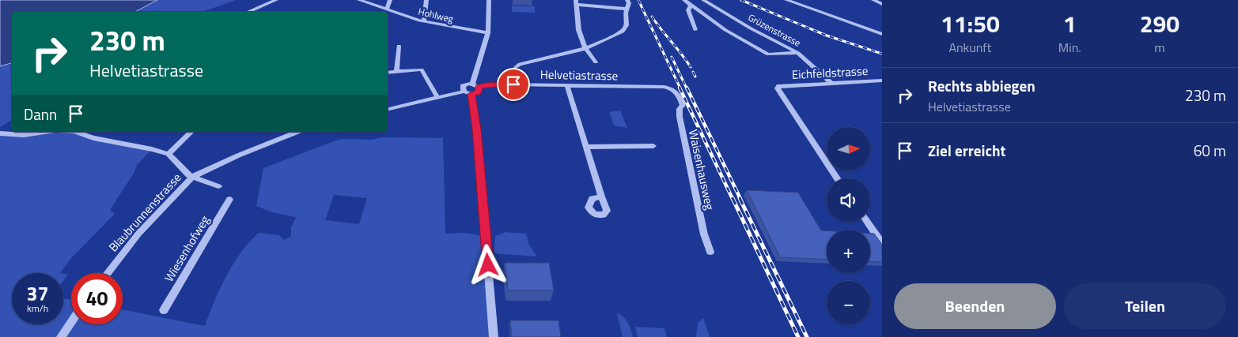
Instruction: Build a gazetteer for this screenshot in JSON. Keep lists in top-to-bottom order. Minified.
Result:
{"streets":{"street":["Hohlweg","Grüzenstrasse","Eichfeldstrasse","Helvetiastrasse","Waisenhausweg","Blaubrunnenstrasse","Wiesenhofweg"]},"crossings":[["Grüzenstrasse","Eichfeldstrasse"],["Helvetiastrasse","Waisenhausweg"]],"north":"right","page":{"eta":["11:50","Ankunft","1","Min.","290","m"],"turn":["230 m","Helvetiastrasse"],"list":[{"name":"Rechts abbiegen","note":"Helvetiastrasse","value":"230 m"},{"name":"Ziel erreicht","value":"60 m"}],"then":"Dann","map_buttons":["+","−"],"speed":"37 km/h","limit":"40","buttons":["Beenden","Teilen"]}}
